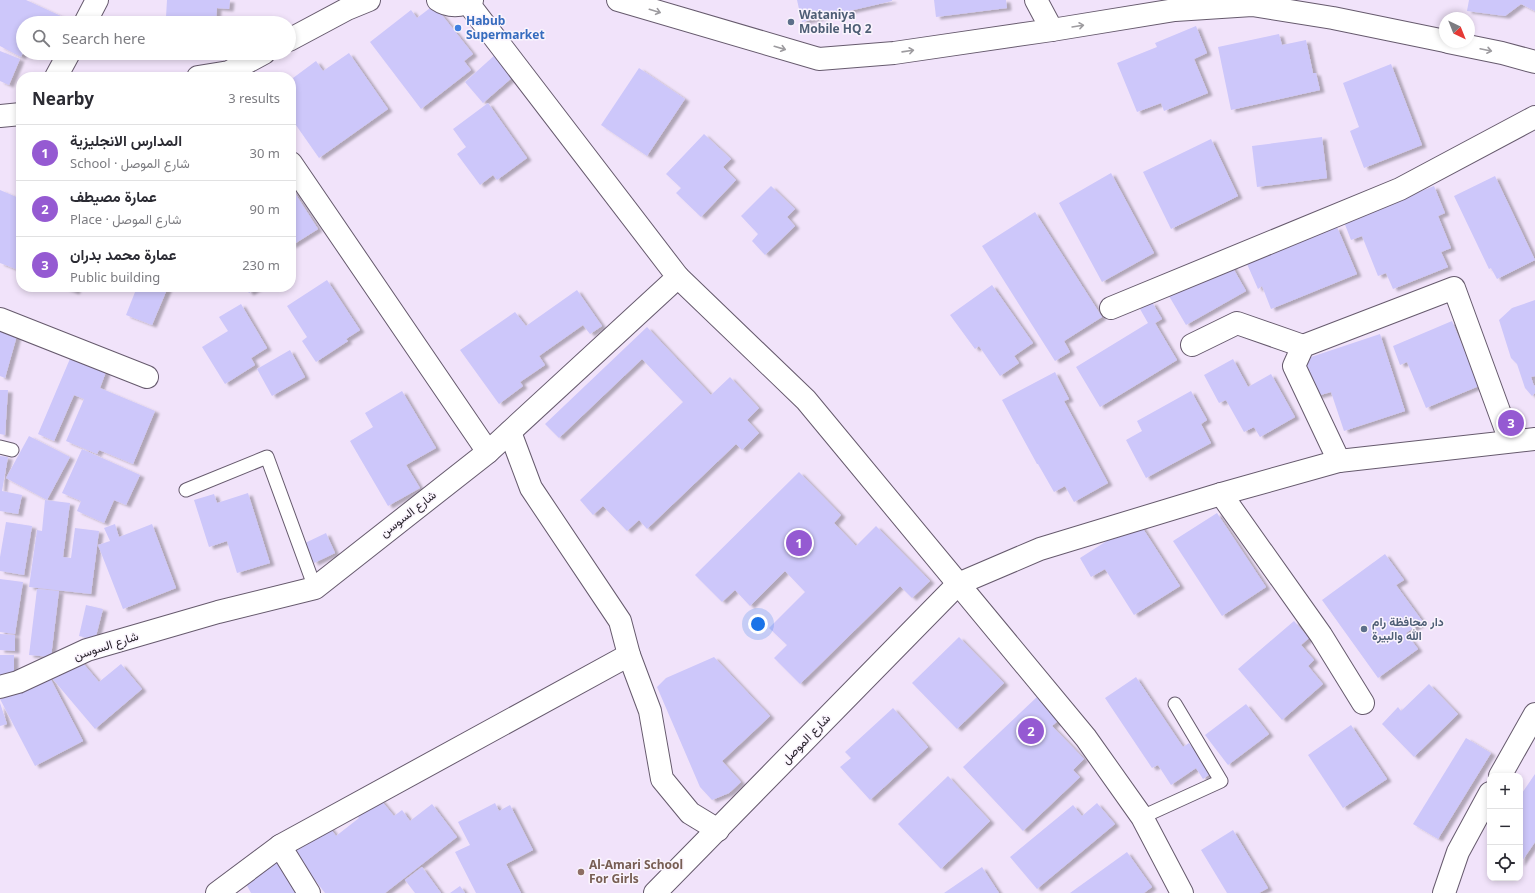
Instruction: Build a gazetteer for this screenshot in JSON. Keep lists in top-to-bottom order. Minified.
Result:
{"streets":{"street":["شارع السوسن","شارع الموصل"]},"places":["Wataniya Mobile HQ 2","Habub Supermarket","دار محافظة رام الله والبيرة","Al-Amari School For Girls"],"north":"bottom right","page":{"search":"Search here","heading":["Nearby","3 results"],"list":[{"mark":"1","name":"المدارس الانجليزية","note":"School · شارع الموصل","value":"30 m"},{"mark":"2","name":"عمارة مصيطف","note":"Place · شارع الموصل","value":"90 m"},{"mark":"3","name":"عمارة محمد بدران","note":"Public building","value":"230 m"}],"pins":["3","1","2"],"map_buttons":["+","−"]}}
